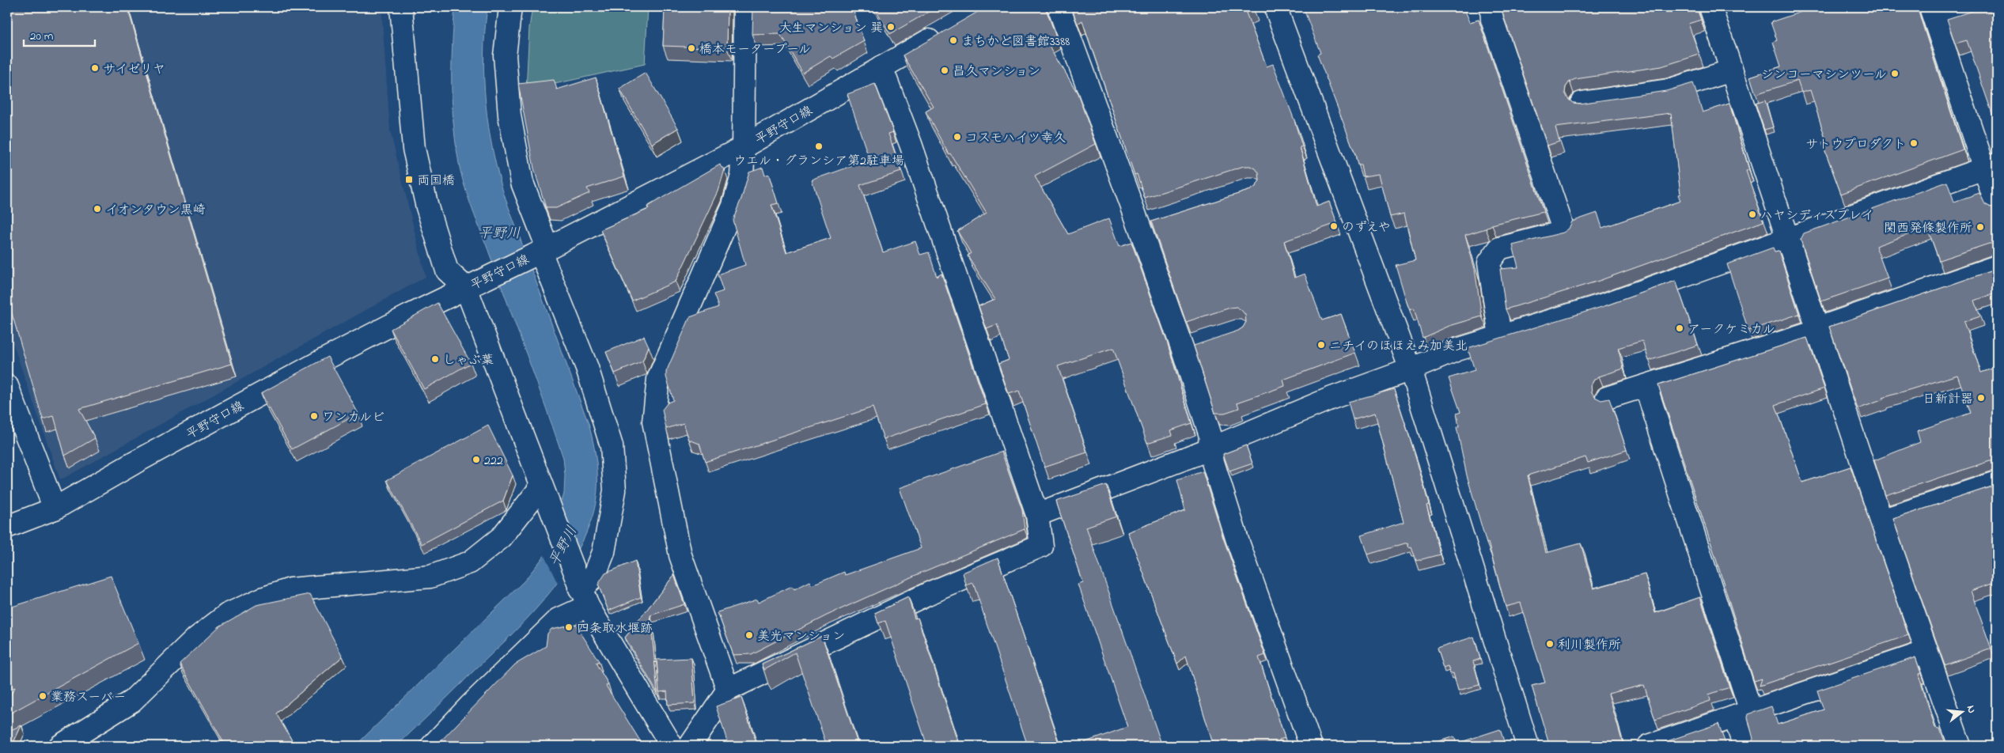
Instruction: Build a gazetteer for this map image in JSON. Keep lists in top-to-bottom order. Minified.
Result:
{"streets":{"street":["平野守口線"]},"water":["平野川"],"places":{"other":["大生マンション 巽","まちかど図書館3388","橋本モータープール","サイゼリヤ","昌久マンション","シンコーマシンツール","コスモハイツ幸久","サトウプロダクト","ウエル・グランシア第2駐車場","イオンタウン黒崎","ハヤシディスプレイ","のずえや","関西発條製作所","アークケミカル","ニチイのほほえみ加美北","しゃぶ葉","日新計器","ワンカルビ","222","四条取水堰跡","美光マンション","利川製作所","業務スーパー"],"transit":["両国橋"]},"scale_bar":"20 m","north":"right"}
